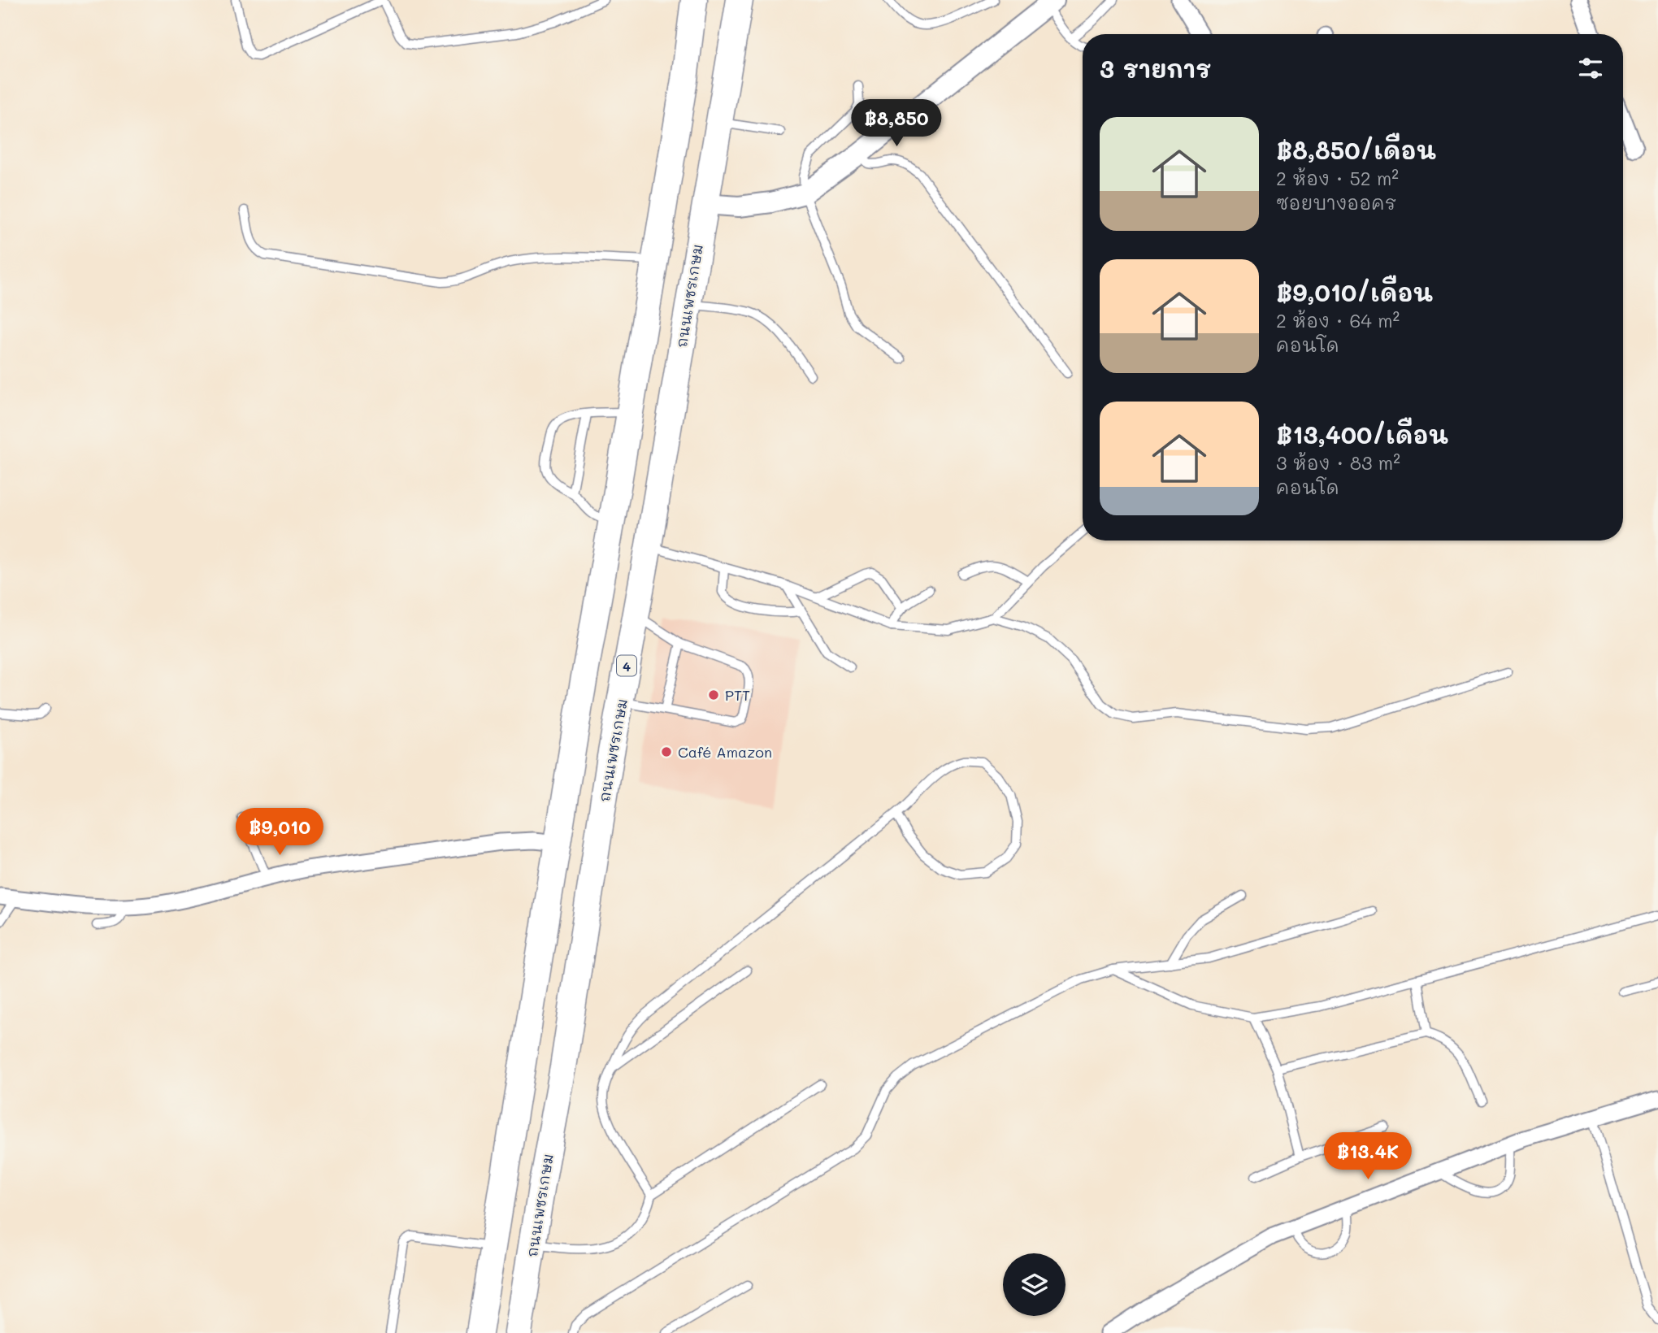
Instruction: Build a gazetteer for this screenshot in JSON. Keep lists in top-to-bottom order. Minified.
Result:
{"streets":{"main road":["ถนนเพชรเกษม","4"]},"places":["PTT","Café Amazon"],"page":{"heading":"3 รายการ","price":["฿8,850","฿9,010","฿13.4K"],"list":[{"name":"฿8,850/เดือน","note":"2 ห้อง · 52 m² · ซอยบางออคร"},{"name":"฿9,010/เดือน","note":"2 ห้อง · 64 m² · คอนโด"},{"name":"฿13,400/เดือน","note":"3 ห้อง · 83 m² · คอนโด"}]}}
